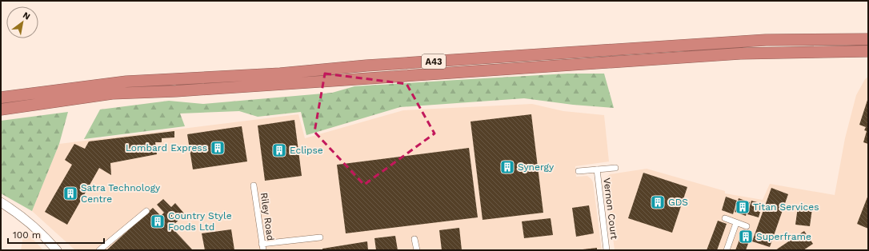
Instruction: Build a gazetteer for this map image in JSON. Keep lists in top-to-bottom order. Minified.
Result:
{"streets":{"highway":["A43"],"street":["Vernon Court","Riley Road"]},"places":{"building":["Lombard Express","Eclipse","Synergy","Satra Technology Centre","GDS","Titan Services","Country Style Foods Ltd","Superframe"]},"scale_bar":"100 m","north":"top right"}
